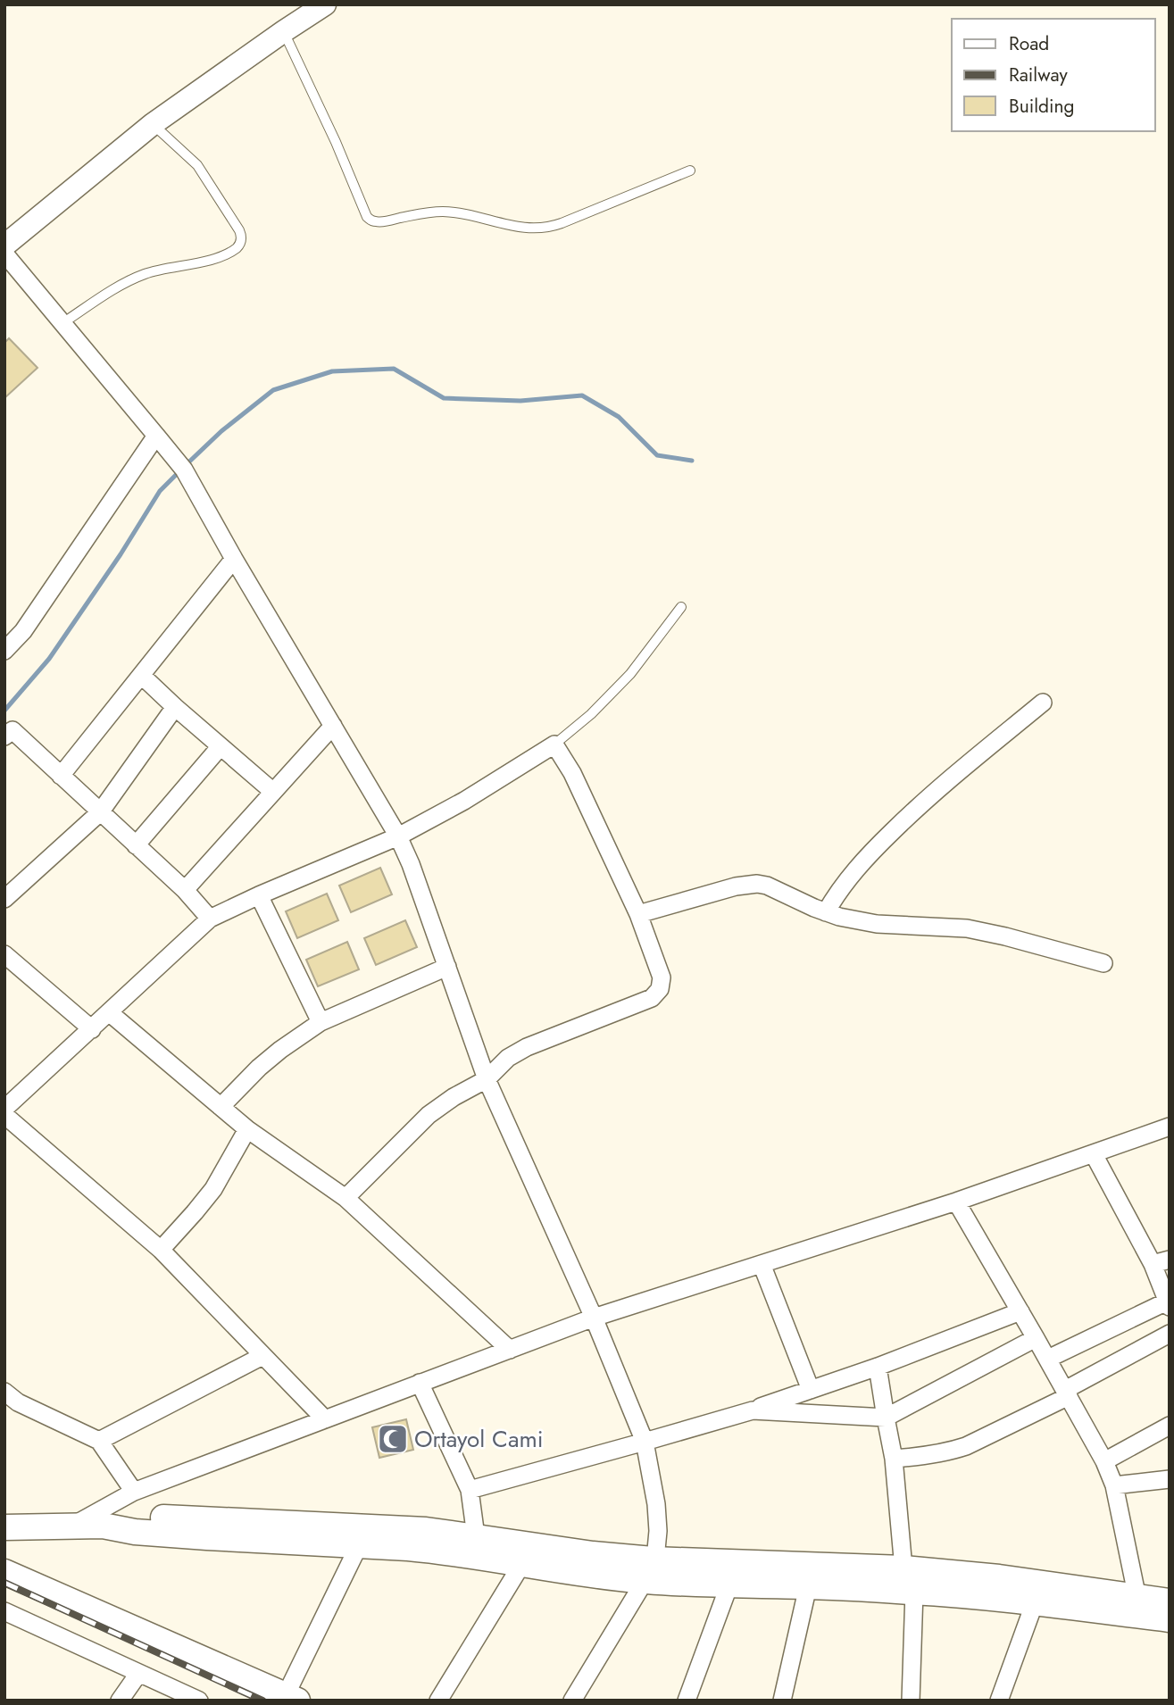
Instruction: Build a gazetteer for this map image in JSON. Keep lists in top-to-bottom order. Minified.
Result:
{"places":{"mosque":["Ortayol Cami"]},"legend":["Road","Railway","Building"]}
